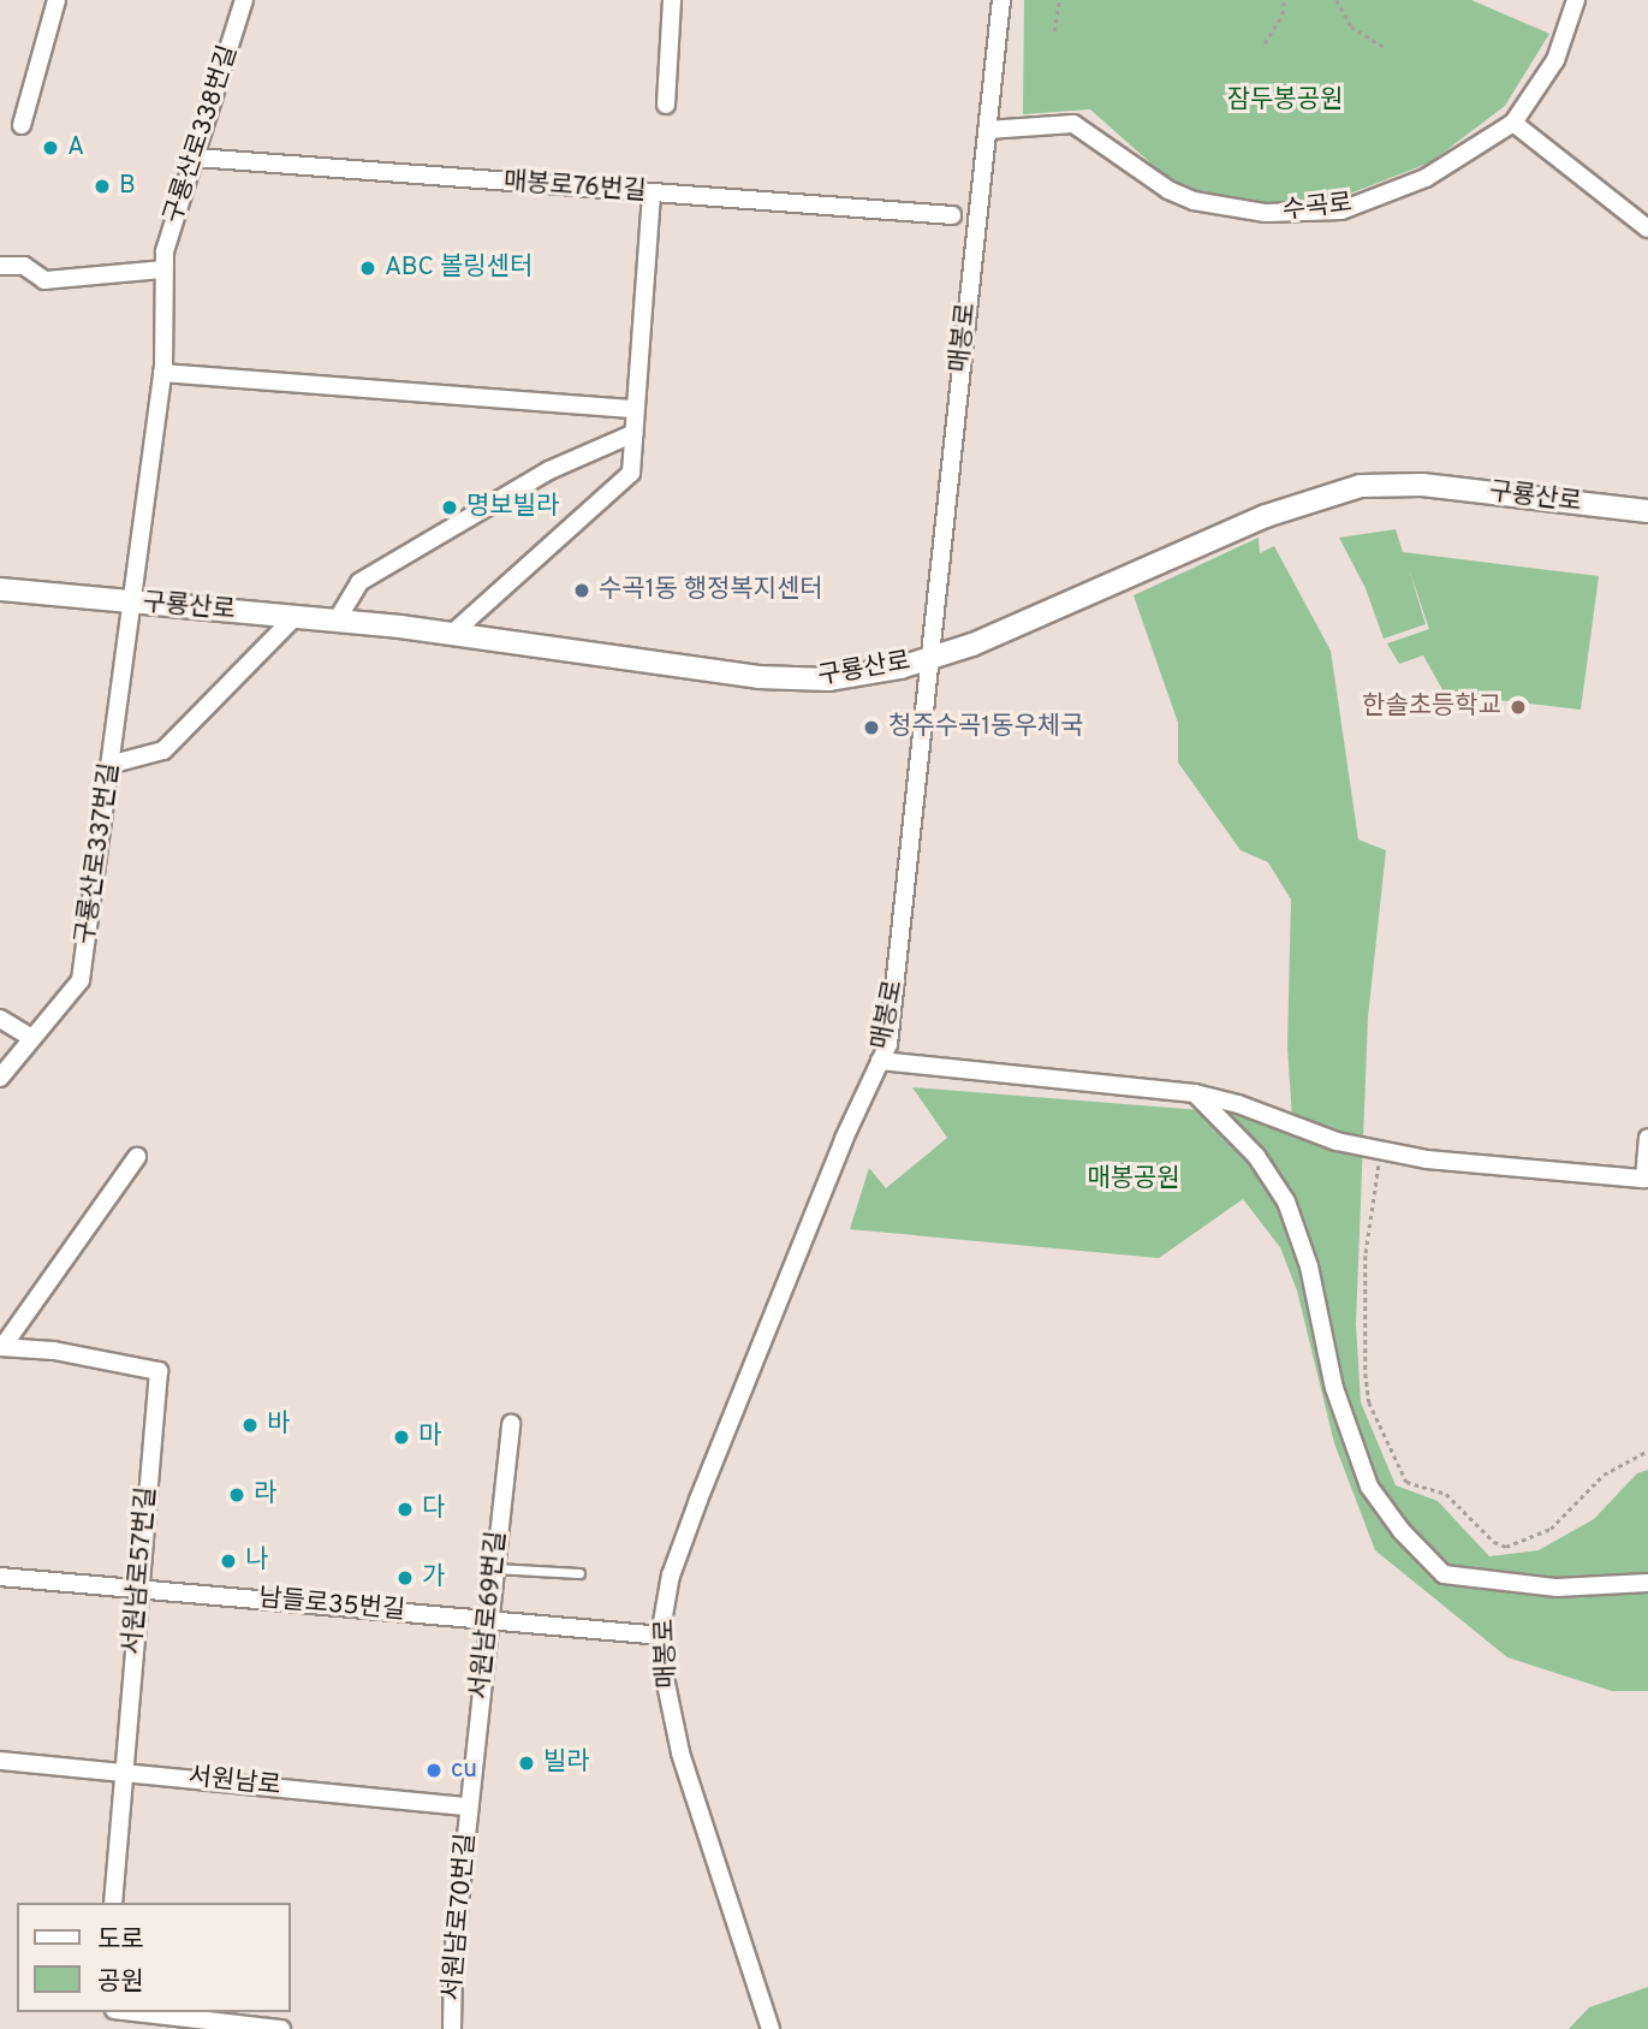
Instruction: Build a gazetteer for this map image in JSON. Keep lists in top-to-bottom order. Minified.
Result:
{"streets":{"street":["구룡산로338번길","매봉로76번길","수곡로","매봉로","구룡산로","구룡산로337번길","서원남로57번길","남들로35번길","서원남로69번길","서원남로","서원남로70번길"]},"crossings":[["구룡산로338번길","매봉로76번길"],["구룡산로338번길","구룡산로"],["구룡산로338번길","구룡산로337번길"],["수곡로","매봉로"],["매봉로","구룡산로"],["매봉로","남들로35번길"],["구룡산로","구룡산로337번길"],["서원남로57번길","남들로35번길"],["서원남로57번길","서원남로"],["남들로35번길","서원남로69번길"],["서원남로69번길","서원남로"],["서원남로69번길","서원남로70번길"],["서원남로","서원남로70번길"]],"parks":["잠두봉공원","매봉공원"],"places":["A","B","ABC 볼링센터","명보빌라","수곡1동 행정복지센터","한솔초등학교","청주수곡1동우체국","바","마","라","다","나","가","빌라","cu"],"legend":["도로","공원"]}
